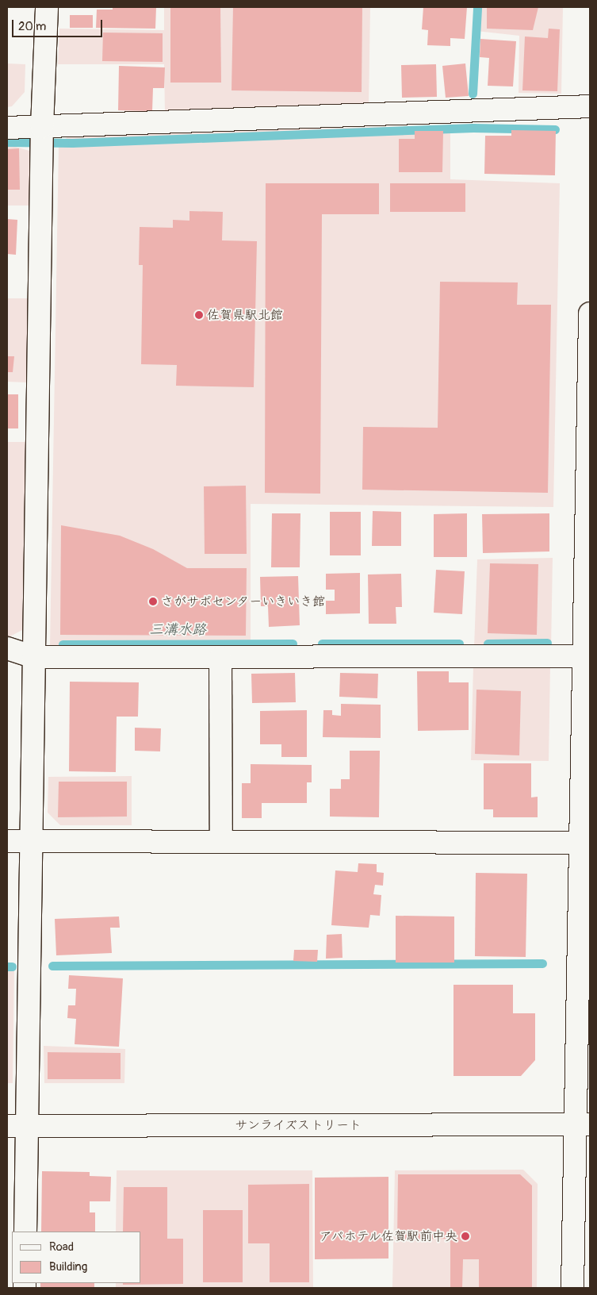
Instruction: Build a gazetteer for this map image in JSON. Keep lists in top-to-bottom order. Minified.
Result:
{"streets":{"street":["サンライズストリート"]},"water":["三溝水路"],"places":["佐賀県駅北館","さがサポセンターいきいき館","アパホテル佐賀駅前中央"],"legend":["Road","Building"],"scale_bar":"20 m"}
